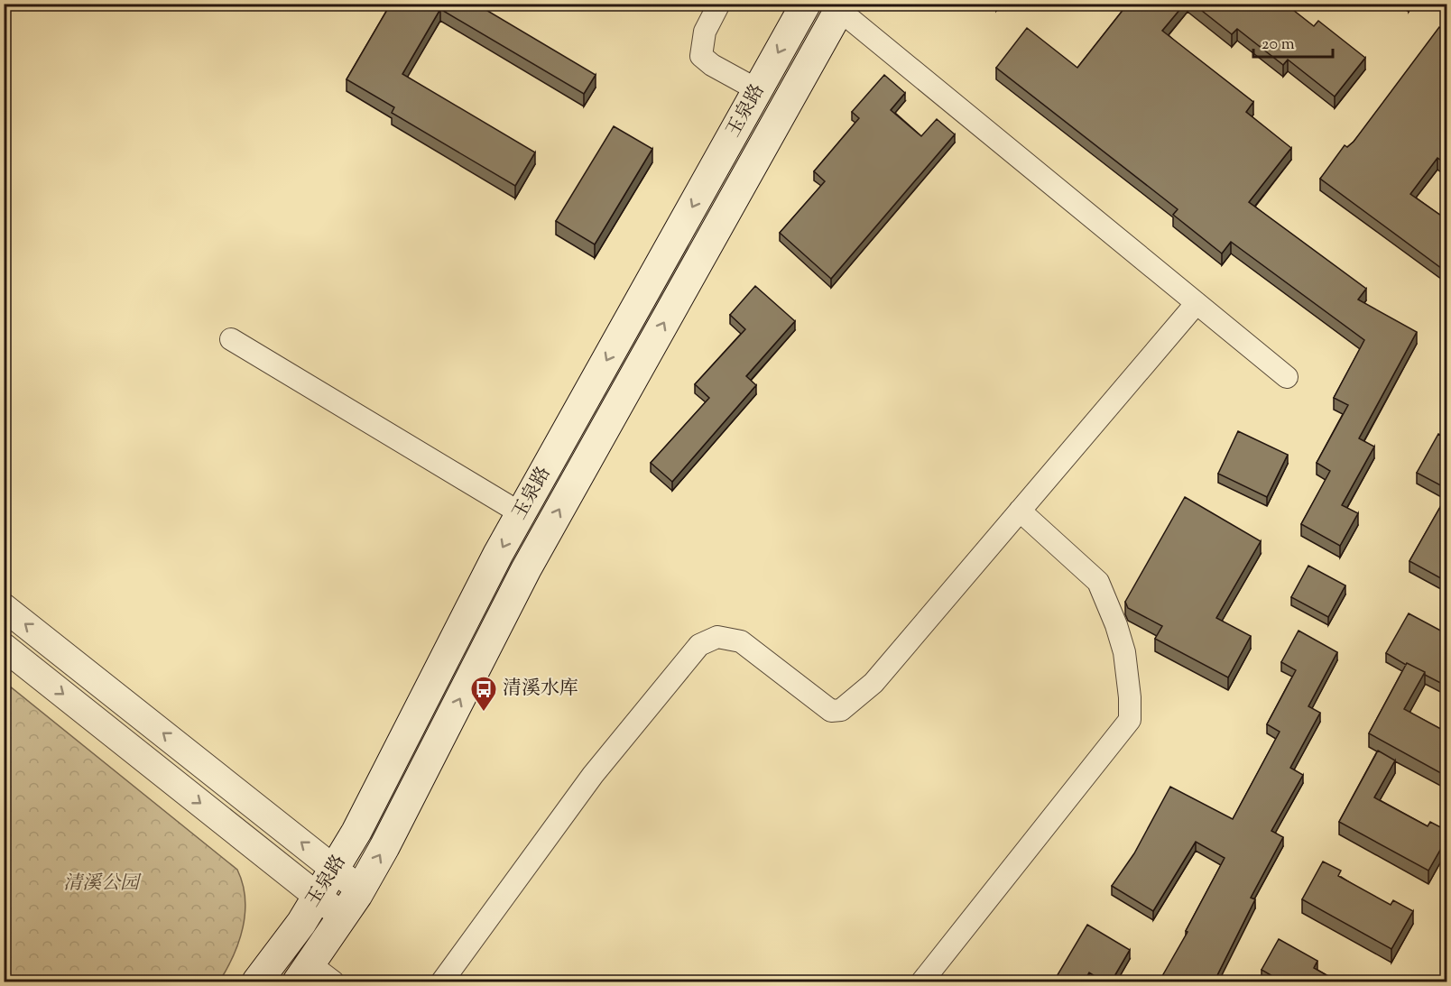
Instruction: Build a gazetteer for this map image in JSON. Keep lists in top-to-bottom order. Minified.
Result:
{"streets":{"main road":["玉泉路"]},"parks":["清溪公园"],"places":{"bus stop":["清溪水库"]},"scale_bar":"20 m"}
